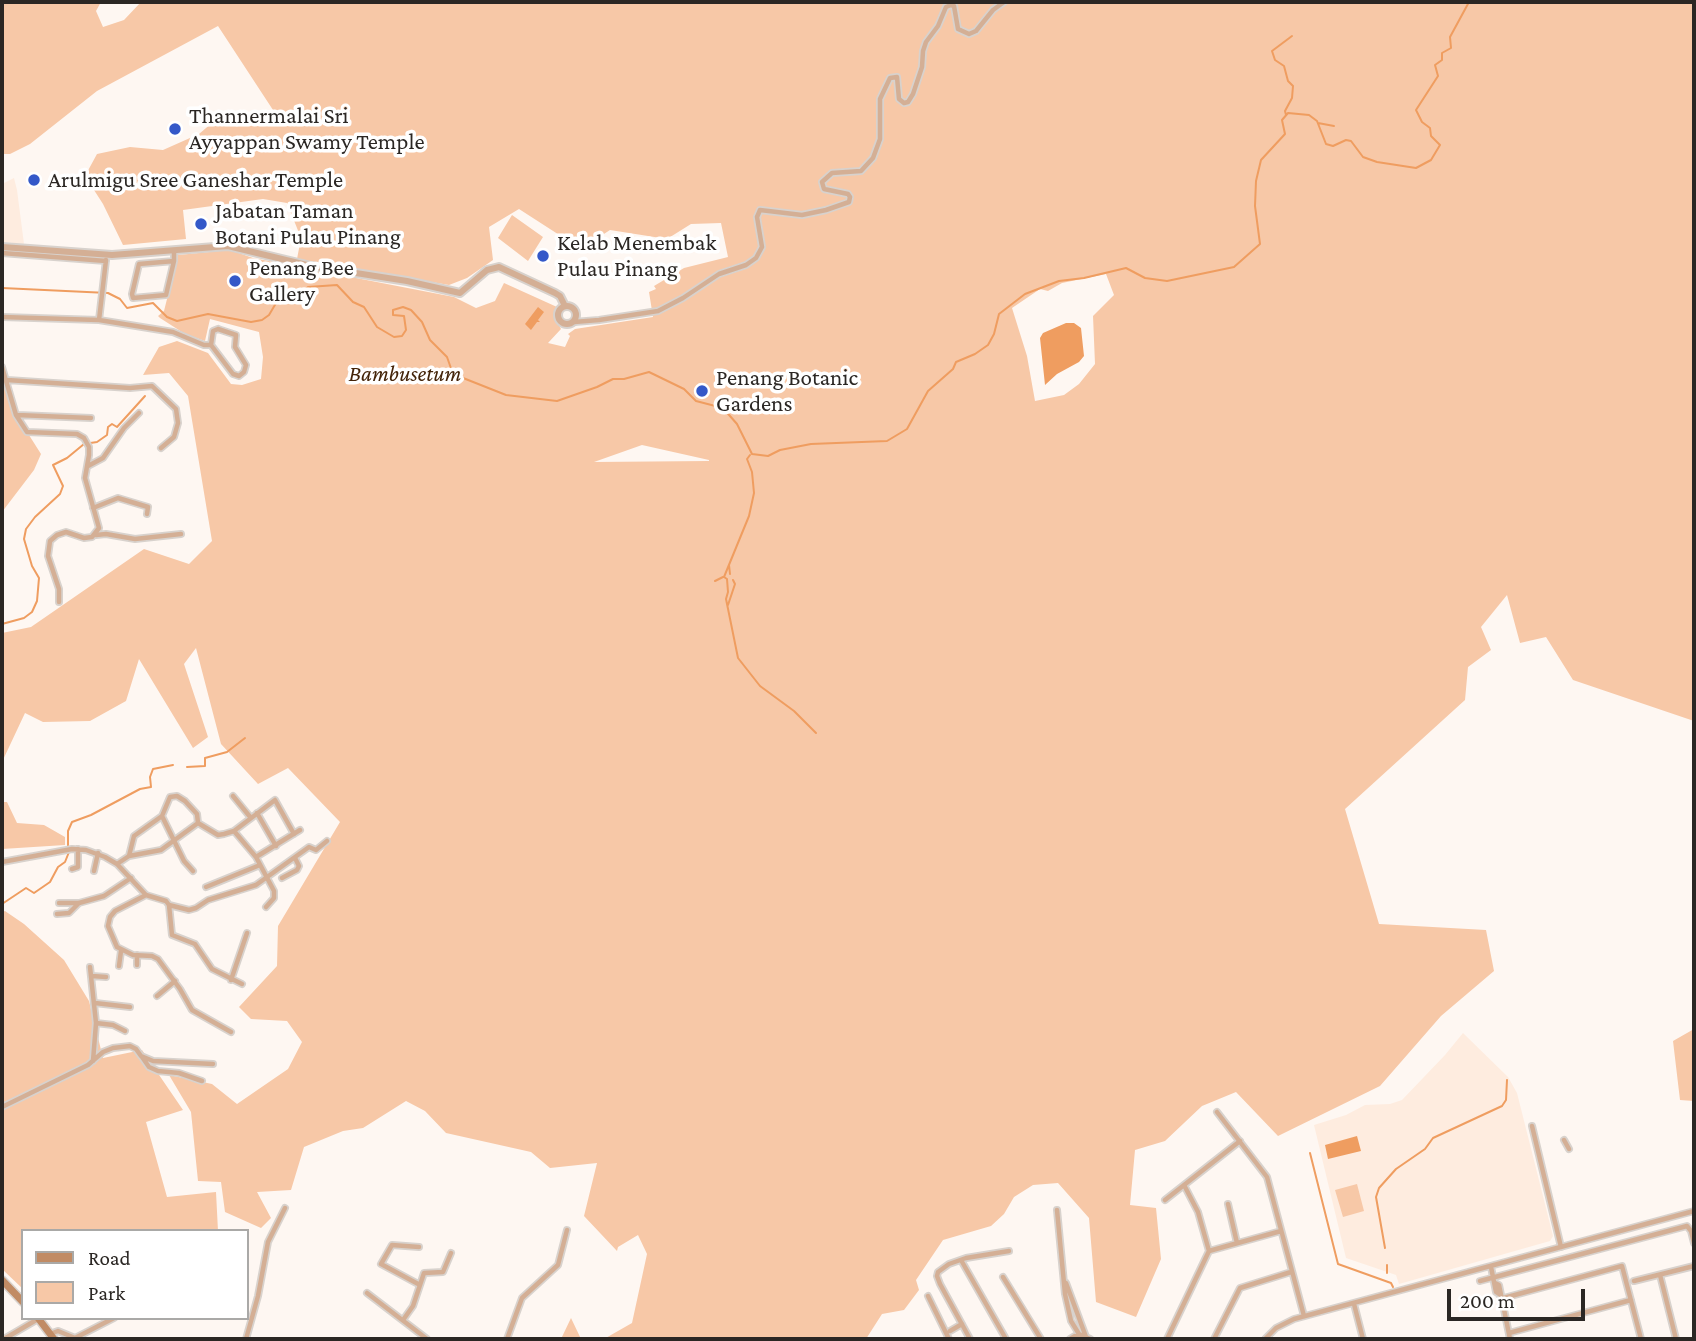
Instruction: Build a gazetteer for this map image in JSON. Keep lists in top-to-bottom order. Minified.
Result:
{"parks":["Bambusetum"],"places":["Thannermalai Sri Ayyappan Swamy Temple","Arulmigu Sree Ganeshar Temple","Jabatan Taman Botani Pulau Pinang","Kelab Menembak Pulau Pinang","Penang Bee Gallery","Penang Botanic Gardens"],"legend":["Road","Park"],"scale_bar":"200 m"}
